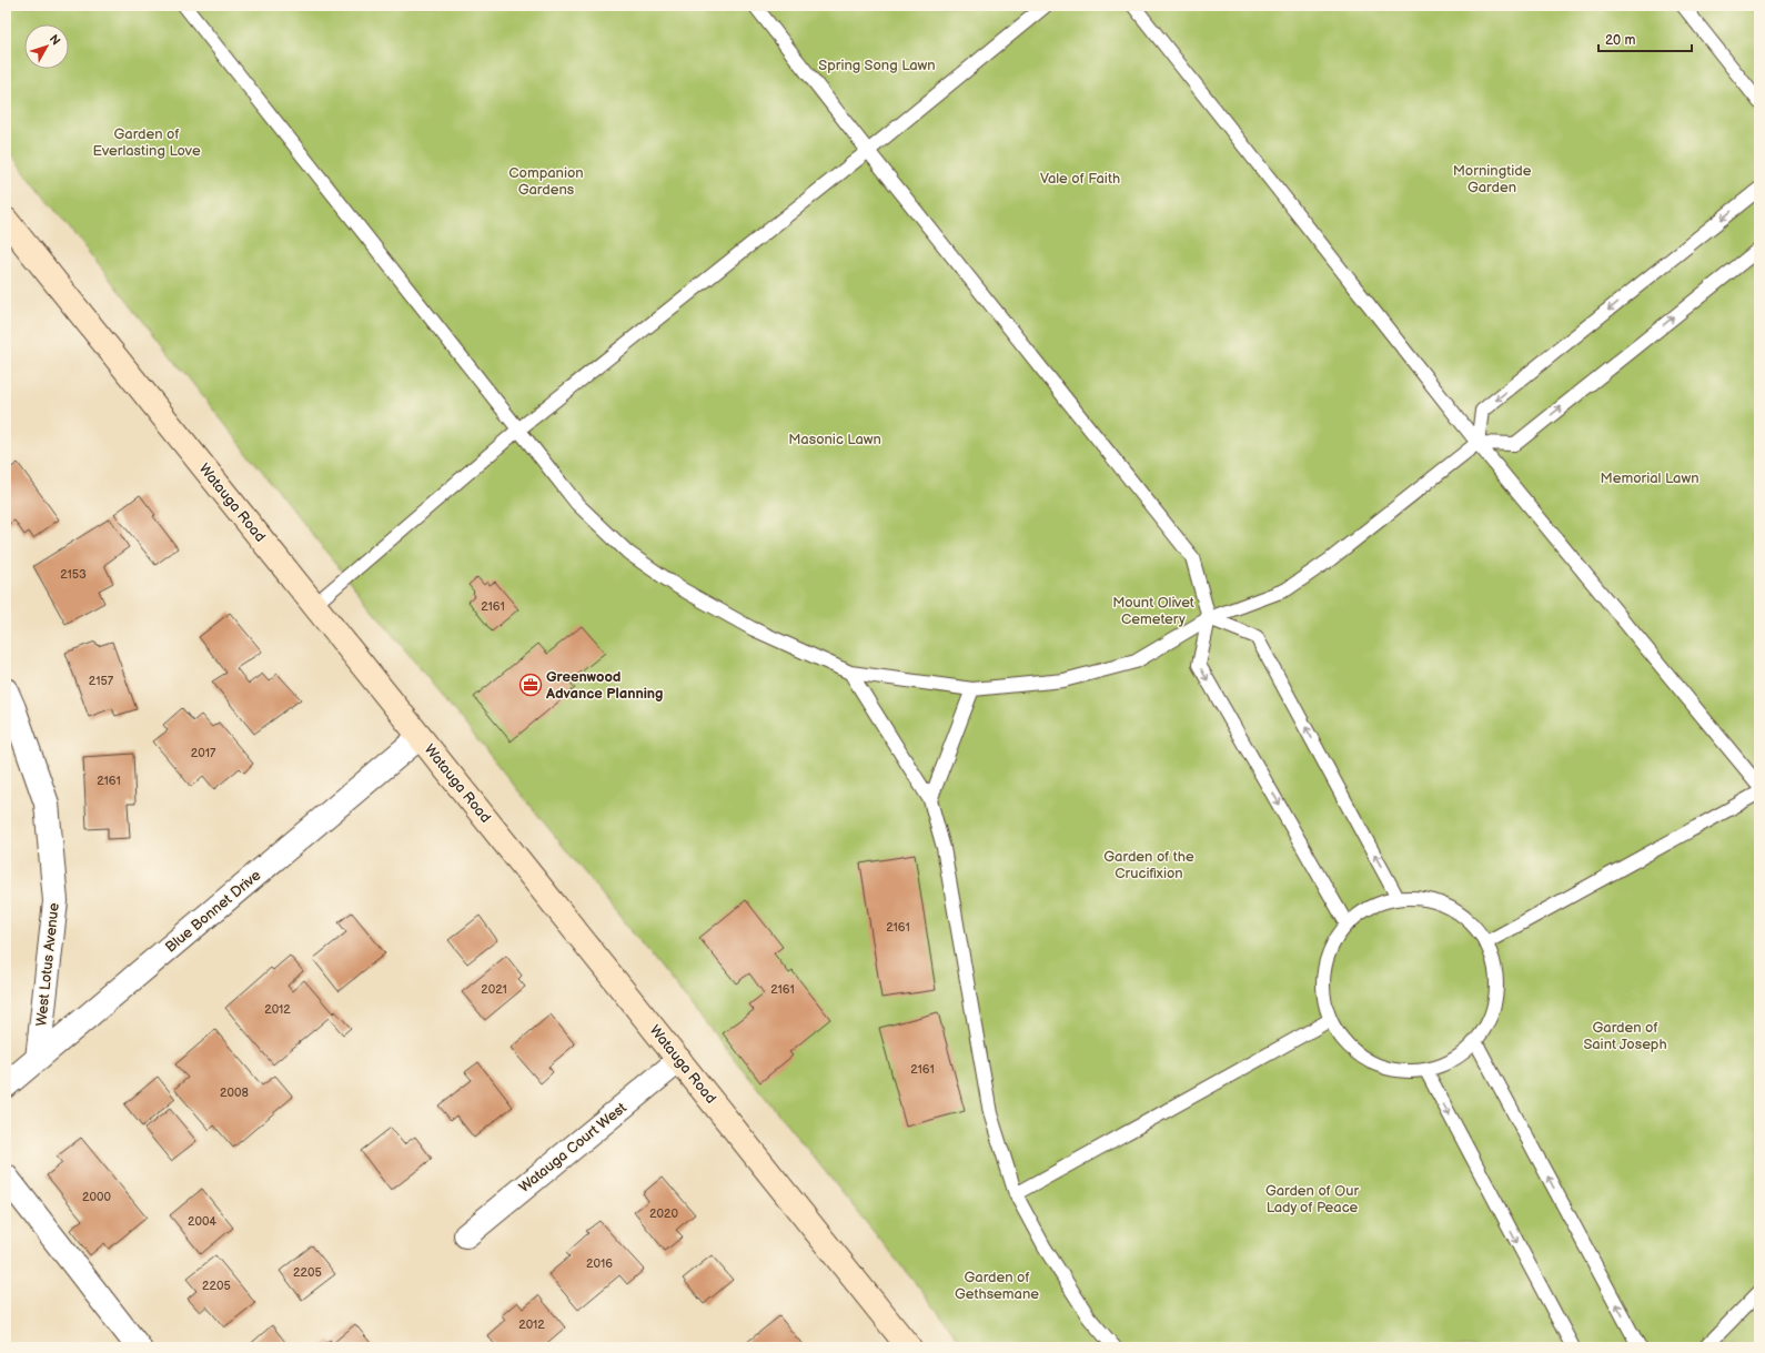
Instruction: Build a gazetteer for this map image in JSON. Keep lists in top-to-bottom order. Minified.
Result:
{"streets":{"street":["Watauga Road","Blue Bonnet Drive","West Lotus Avenue","Watauga Court West"]},"crossings":[["Watauga Road","Blue Bonnet Drive"],["Watauga Road","Watauga Court West"],["Blue Bonnet Drive","West Lotus Avenue"]],"parks":["Spring Song Lawn","Garden of Everlasting Love","Morningtide Garden","Companion Gardens","Vale of Faith","Masonic Lawn","Memorial Lawn","Mount Olivet Cemetery","Garden of the Crucifixion","Garden of Saint Joseph","Garden of Our Lady of Peace","Garden of Gethsemane"],"places":{"office":["Greenwood Advance Planning"]},"house_numbers":["2153","2161","2157","2017","2161","2161","2021","2161","2012","2161","2008","2000","2020","2004","2016","2205","2205","2012"],"scale_bar":"20 m","north":"top right"}
